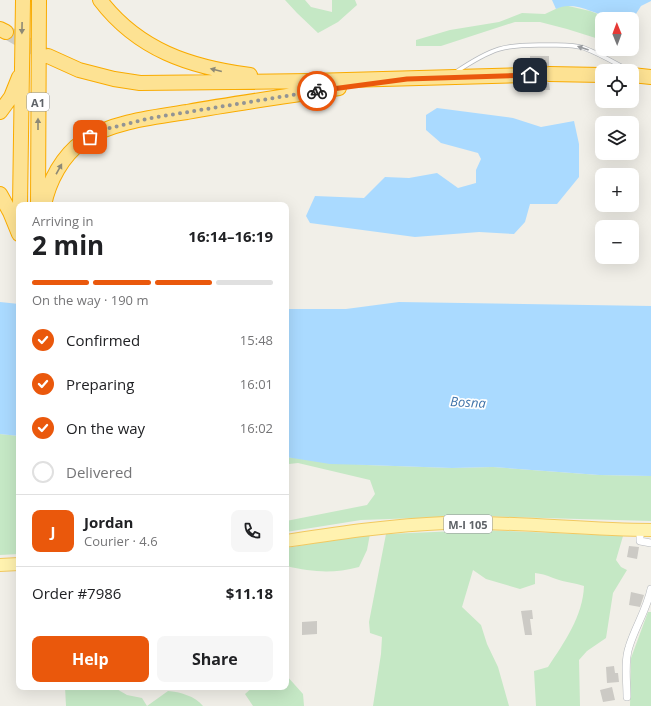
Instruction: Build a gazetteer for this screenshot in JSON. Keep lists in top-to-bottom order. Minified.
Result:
{"streets":{"highway":["A1"],"main road":["M-I 105"]},"water":["Bosna"],"north":"top","page":{"map_buttons":["+","−"],"heading":["2 min","Arriving in","16:14–16:19"],"panel":["Jordan","Courier · 4.6","Order #7986","$11.18"],"bar":"On the way · 190 m","list":[["Confirmed","15:48"],["Preparing","16:01"],["On the way","16:02"],"Delivered"],"round":"J","buttons":["Help","Share"]}}
